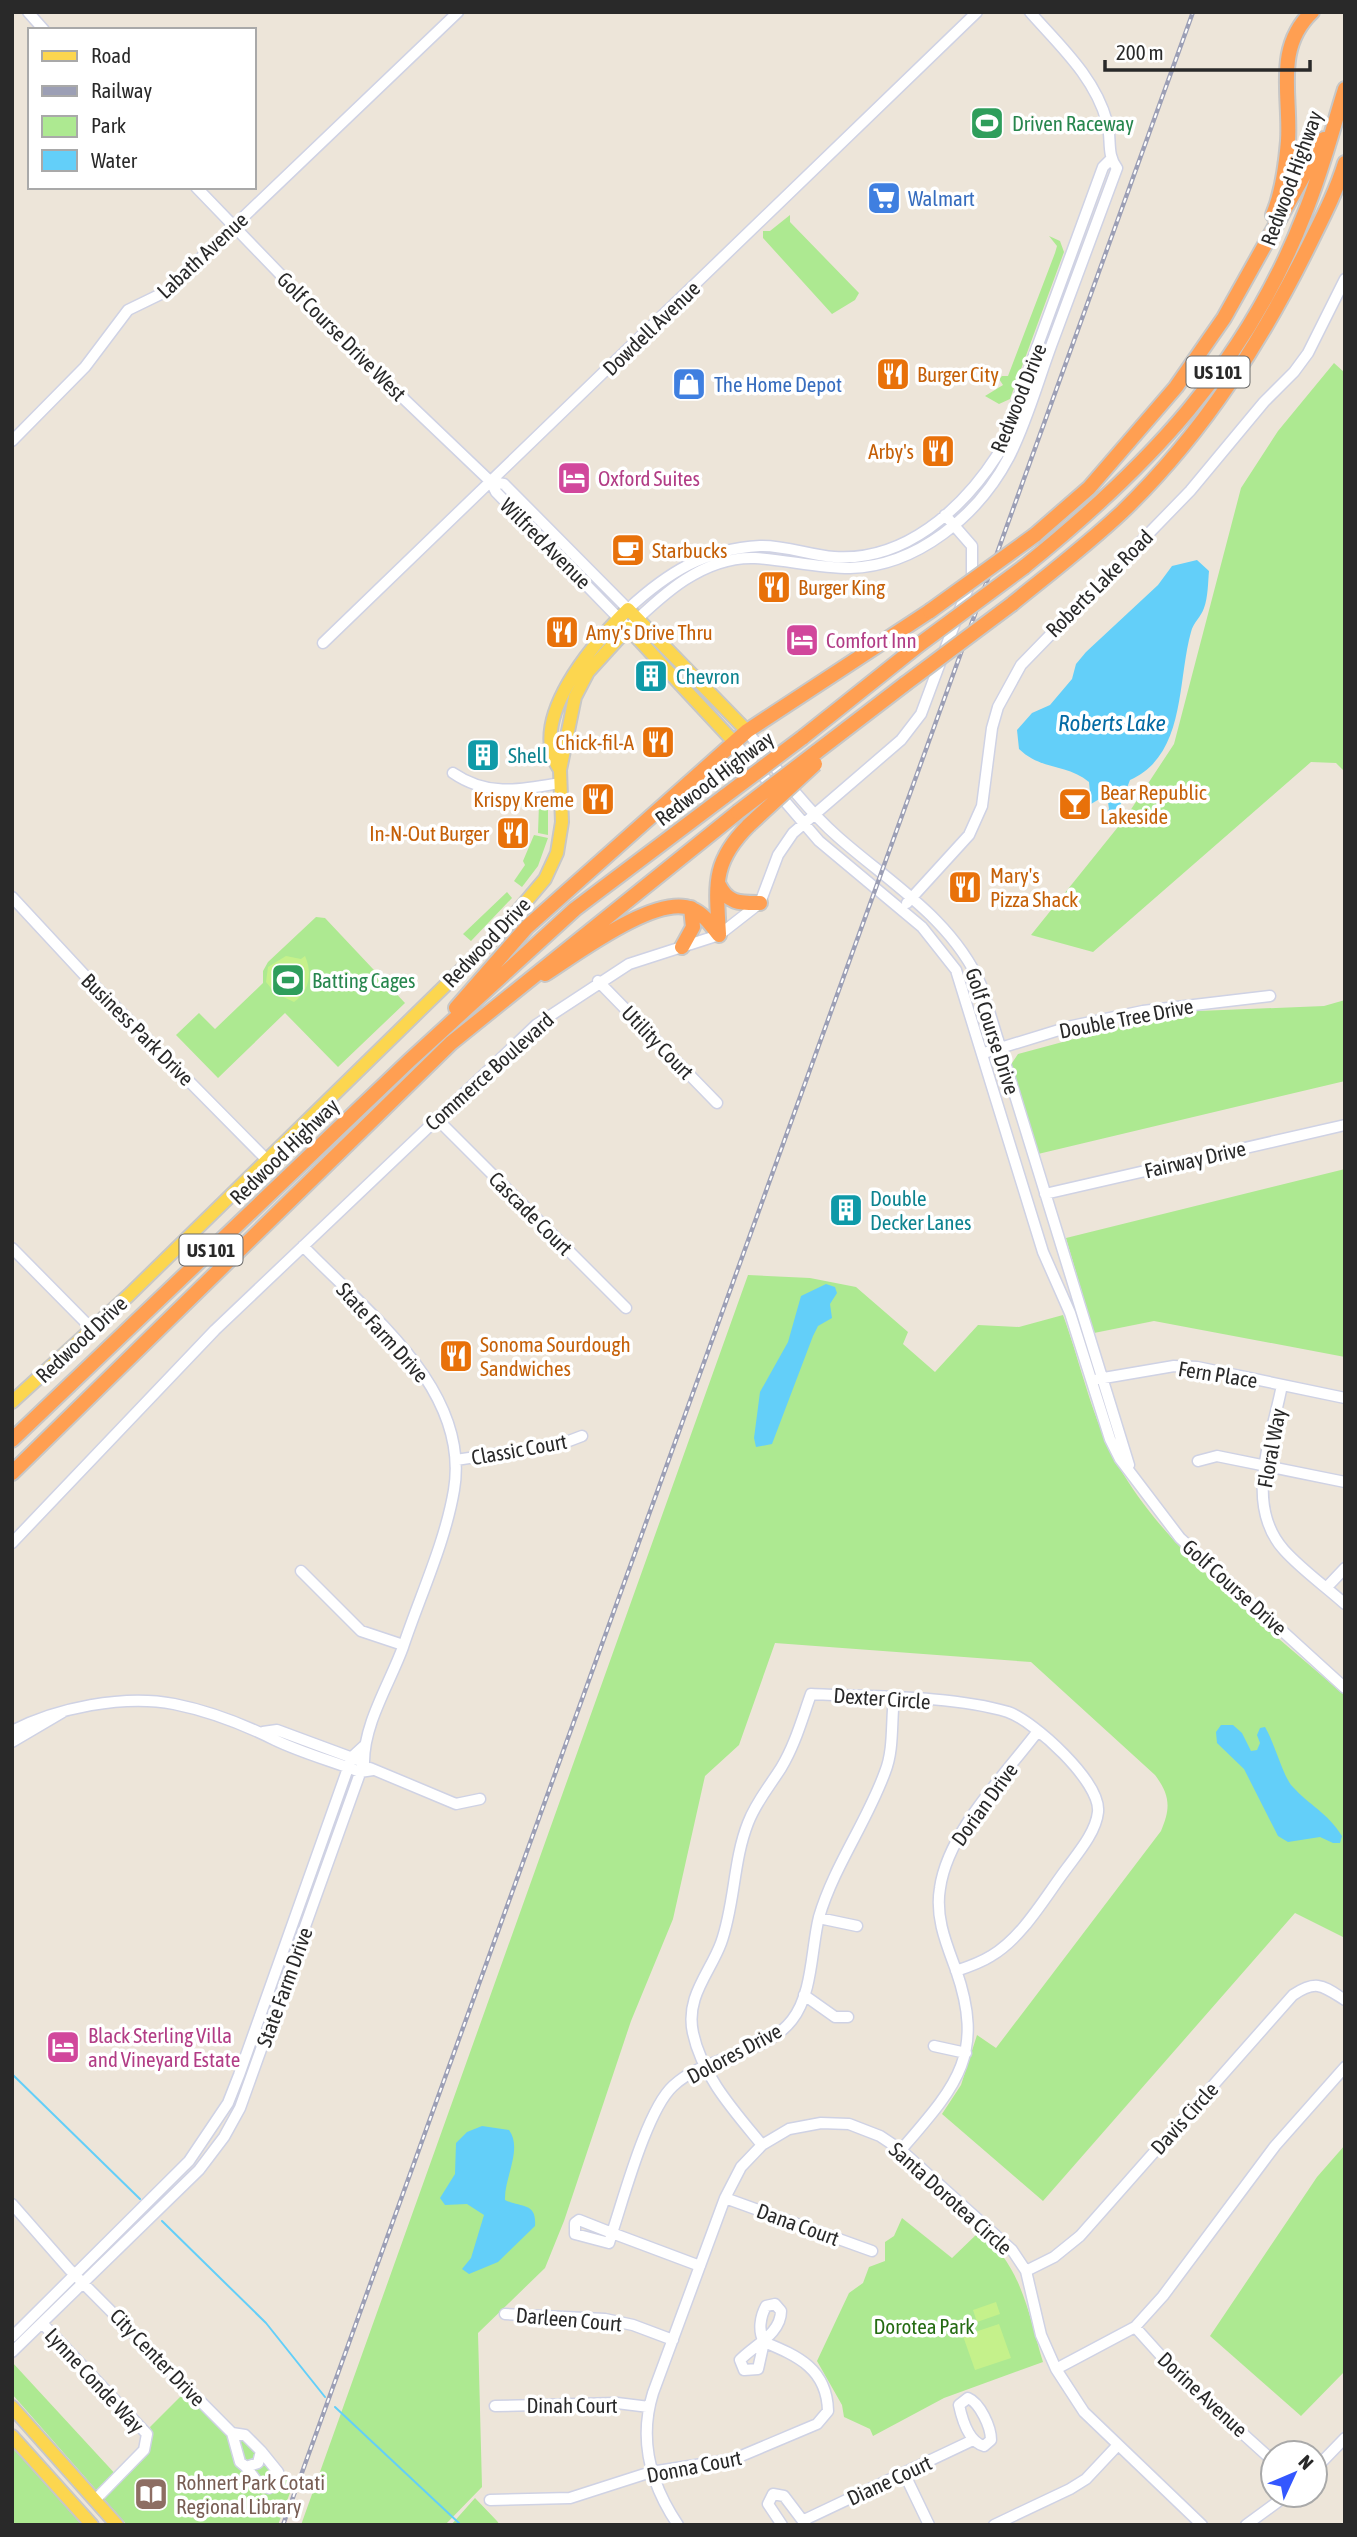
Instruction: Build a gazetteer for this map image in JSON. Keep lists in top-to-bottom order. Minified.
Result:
{"streets":{"highway":["Redwood Highway","US 101"],"main road":["Redwood Drive","Golf Course Drive"],"street":["Labath Avenue","Dowdell Avenue","Golf Course Drive West","Wilfred Avenue","Roberts Lake Road","Double Tree Drive","Business Park Drive","Utility Court","Commerce Boulevard","Fairway Drive","Cascade Court","State Farm Drive","Fern Place","Floral Way","Classic Court","Dexter Circle","Dorian Drive","Dolores Drive","Davis Circle","Santa Dorotea Circle","Dana Court","Darleen Court","City Center Drive","Lynne Conde Way","Dorine Avenue","Dinah Court","Donna Court","Diane Court"]},"crossings":[["Labath Avenue","Golf Course Drive West"],["Dowdell Avenue","Golf Course Drive West"],["Dowdell Avenue","Wilfred Avenue"],["Golf Course Drive West","Wilfred Avenue"],["Redwood Drive","Wilfred Avenue"],["Redwood Drive","Business Park Drive"],["Redwood Drive","Golf Course Drive"],["Redwood Drive","Commerce Boulevard"],["Wilfred Avenue","Golf Course Drive"],["Roberts Lake Road","Golf Course Drive"],["Double Tree Drive","Golf Course Drive"],["Golf Course Drive","Commerce Boulevard"],["Golf Course Drive","Fairway Drive"],["Golf Course Drive","Fern Place"],["Utility Court","Commerce Boulevard"],["Commerce Boulevard","Cascade Court"],["Commerce Boulevard","State Farm Drive"],["State Farm Drive","Classic Court"],["State Farm Drive","City Center Drive"],["State Farm Drive","Lynne Conde Way"],["Fern Place","Floral Way"],["Dexter Circle","Dorian Drive"],["Dexter Circle","Dolores Drive"],["Dexter Circle","Santa Dorotea Circle"],["Dorian Drive","Santa Dorotea Circle"],["Dolores Drive","Santa Dorotea Circle"],["Davis Circle","Santa Dorotea Circle"],["Santa Dorotea Circle","Dana Court"],["Santa Dorotea Circle","Darleen Court"],["Santa Dorotea Circle","Dinah Court"],["Santa Dorotea Circle","Donna Court"]],"water":["Roberts Lake"],"parks":["Dorotea Park"],"places":{"sports":["Driven Raceway","Batting Cages"],"supermarket":["Walmart"],"restaurant":["Burger City","Arby's","Burger King","Amy's Drive Thru","Chick-fil-A","Krispy Kreme","In-N-Out Burger","Mary's Pizza Shack","Sonoma Sourdough Sandwiches"],"shop":["The Home Depot"],"hotel":["Oxford Suites","Comfort Inn","Black Sterling Villa and Vineyard Estate"],"cafe":["Starbucks"],"building":["Chevron","Shell","Double Decker Lanes"],"bar":["Bear Republic Lakeside"],"library":["Rohnert Park Cotati Regional Library"]},"legend":["Road","Railway","Park","Water"],"scale_bar":"200 m","north":"top right"}
